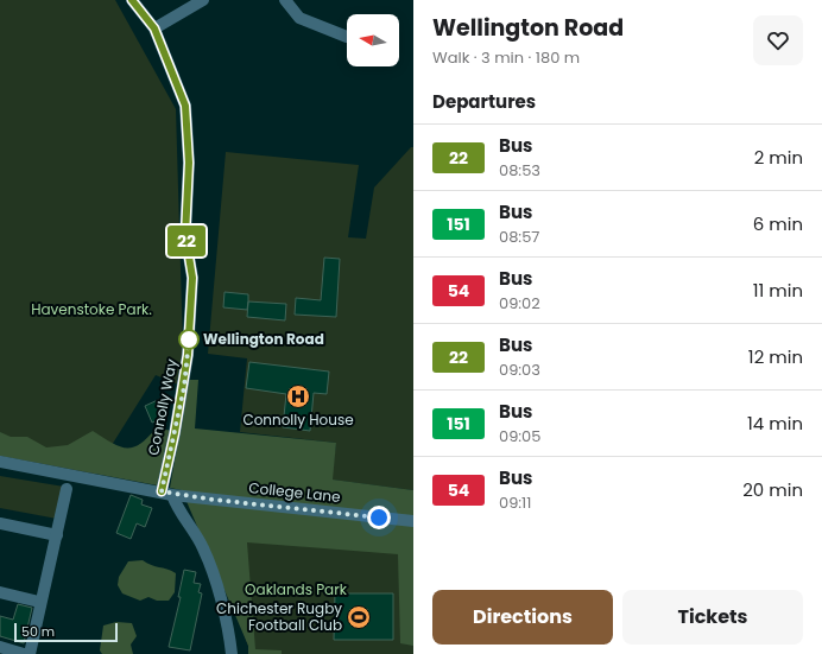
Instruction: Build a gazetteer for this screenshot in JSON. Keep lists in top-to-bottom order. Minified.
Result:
{"streets":{"street":["Connolly Way","College Lane"]},"crossings":[["Connolly Way","College Lane"]],"parks":["Havenstoke Park.","Oaklands Park"],"places":{"other":["Wellington Road"],"hospital":["Connolly House"],"sports":["Chichester Rugby Football Club"]},"lines":["bus line 22"],"scale_bar":"50 m","north":"left","page":{"on_map":"22","heading":[["Wellington Road","Walk · 3 min · 180 m"],"Departures"],"list":[{"mark":"22","name":"Bus","note":"08:53","value":"2 min"},{"mark":"151","name":"Bus","note":"08:57","value":"6 min"},{"mark":"54","name":"Bus","note":"09:02","value":"11 min"},{"mark":"22","name":"Bus","note":"09:03","value":"12 min"},{"mark":"151","name":"Bus","note":"09:05","value":"14 min"},{"mark":"54","name":"Bus","note":"09:11","value":"20 min"}],"buttons":["Directions","Tickets"],"scale":"50 m"}}
